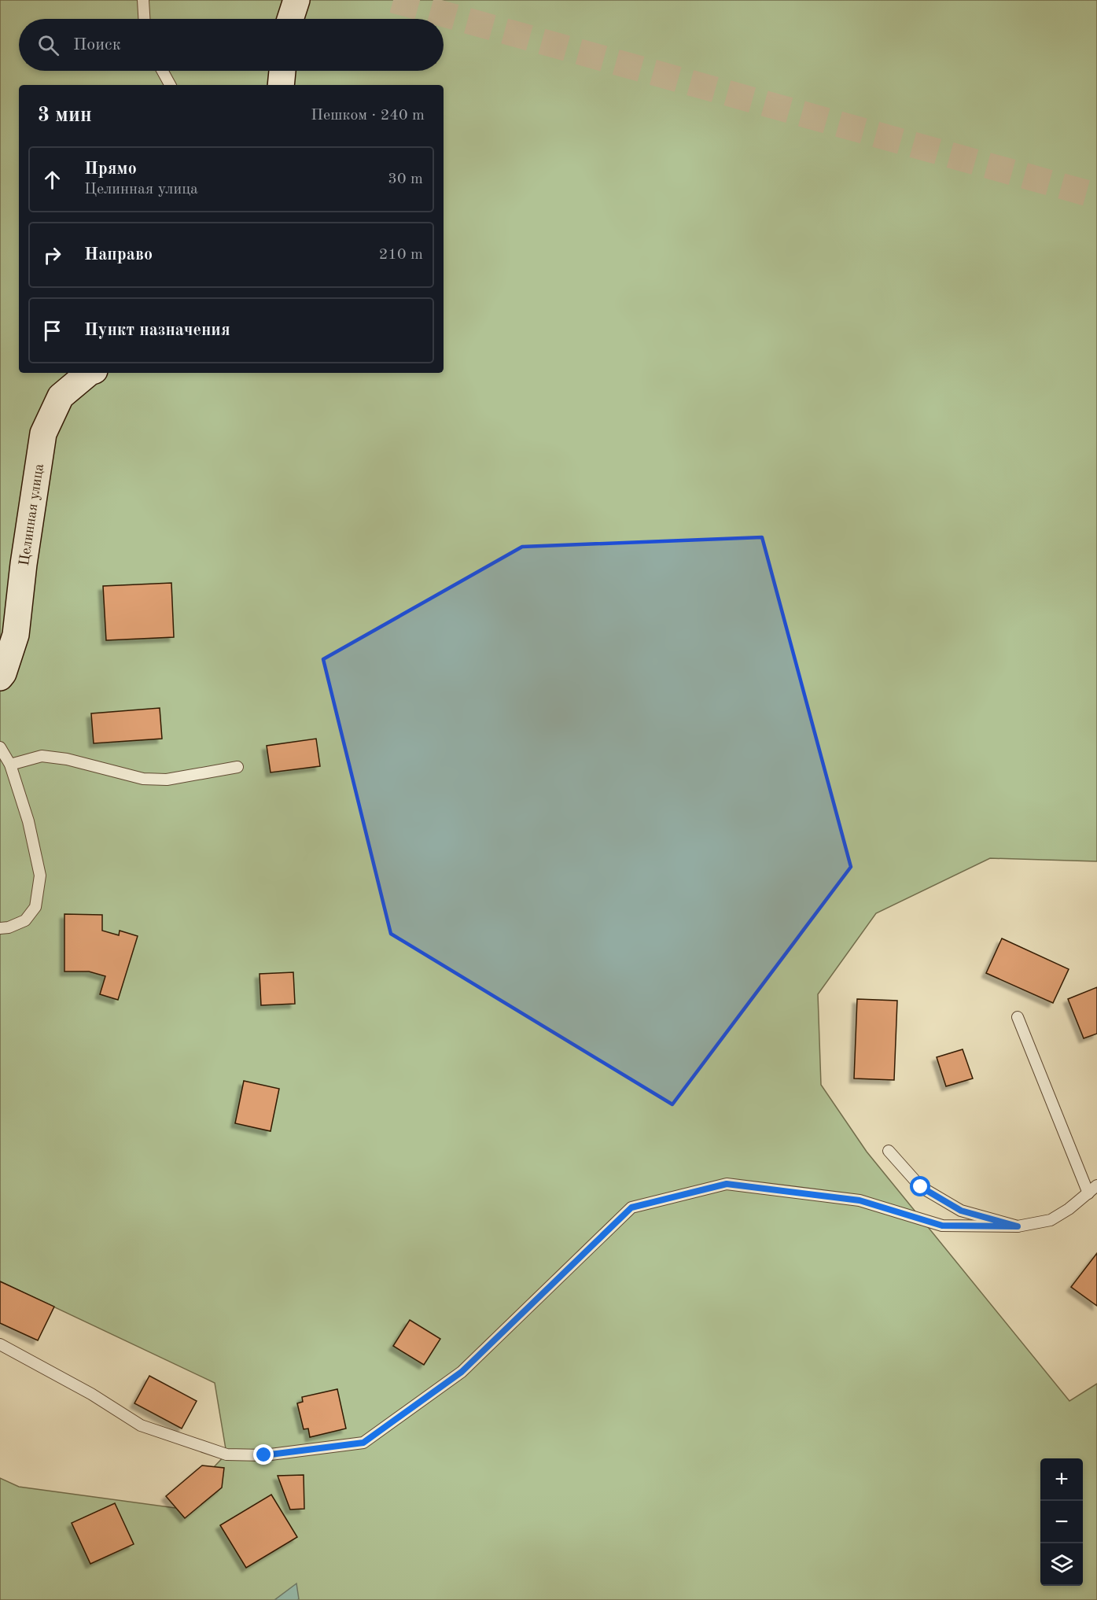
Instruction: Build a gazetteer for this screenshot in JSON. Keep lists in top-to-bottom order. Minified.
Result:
{"streets":{"street":["Целинная улица"]},"page":{"search":"Поиск","heading":["3 мин","Пешком · 240 m"],"list":[["Прямо","Целинная улица","30 m"],["Направо","210 m"],"Пункт назначения"],"map_buttons":["+","−"]}}
